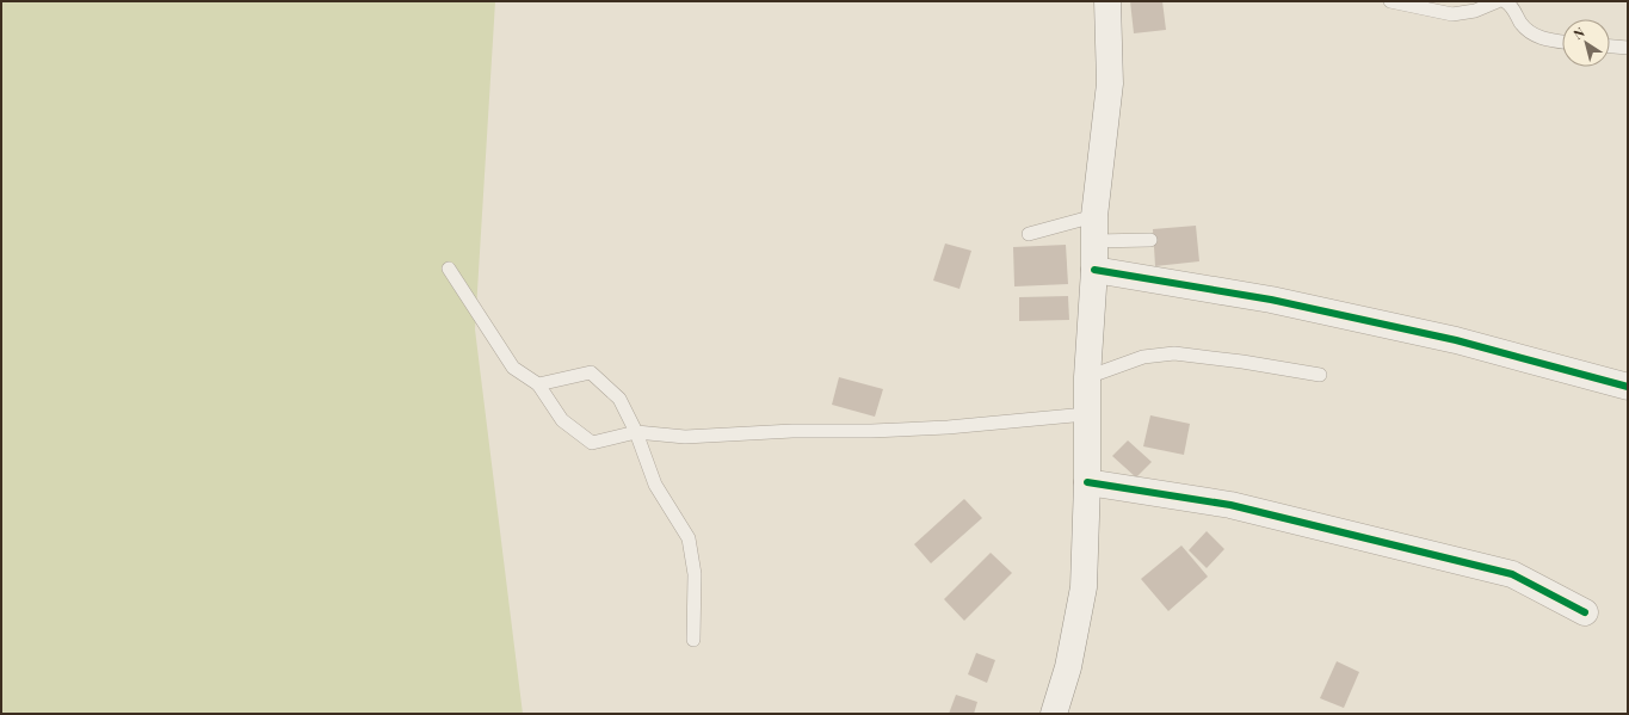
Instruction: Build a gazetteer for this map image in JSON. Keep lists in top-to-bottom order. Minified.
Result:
{"north":"top left"}
